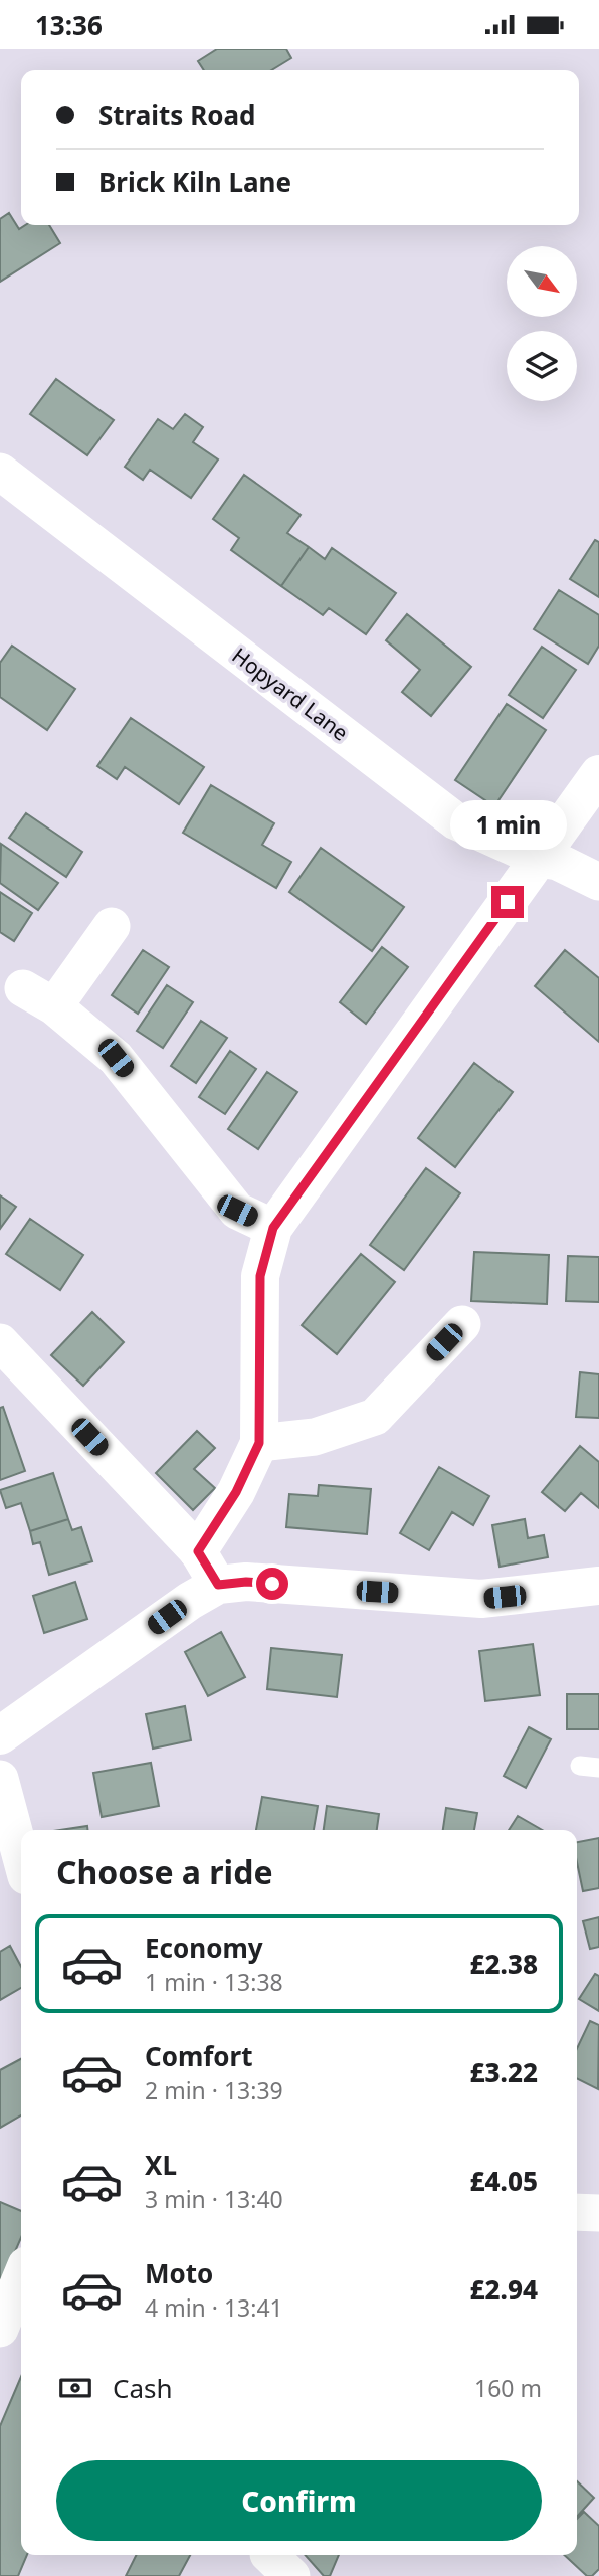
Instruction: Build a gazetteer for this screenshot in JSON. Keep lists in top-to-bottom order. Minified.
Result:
{"streets":{"street":["Hopyard Lane"]},"north":"bottom right","page":{"status":"13:36","banner":["Straits Road","Brick Kiln Lane"],"bubble":"1 min","heading":"Choose a ride","list":[{"name":"Economy","note":"1 min · 13:38","value":"£2.38"},{"name":"Comfort","note":"2 min · 13:39","value":"£3.22"},{"name":"XL","note":"3 min · 13:40","value":"£4.05"},{"name":"Moto","note":"4 min · 13:41","value":"£2.94"}],"pay":["Cash","160 m"],"buttons":"Confirm"}}
